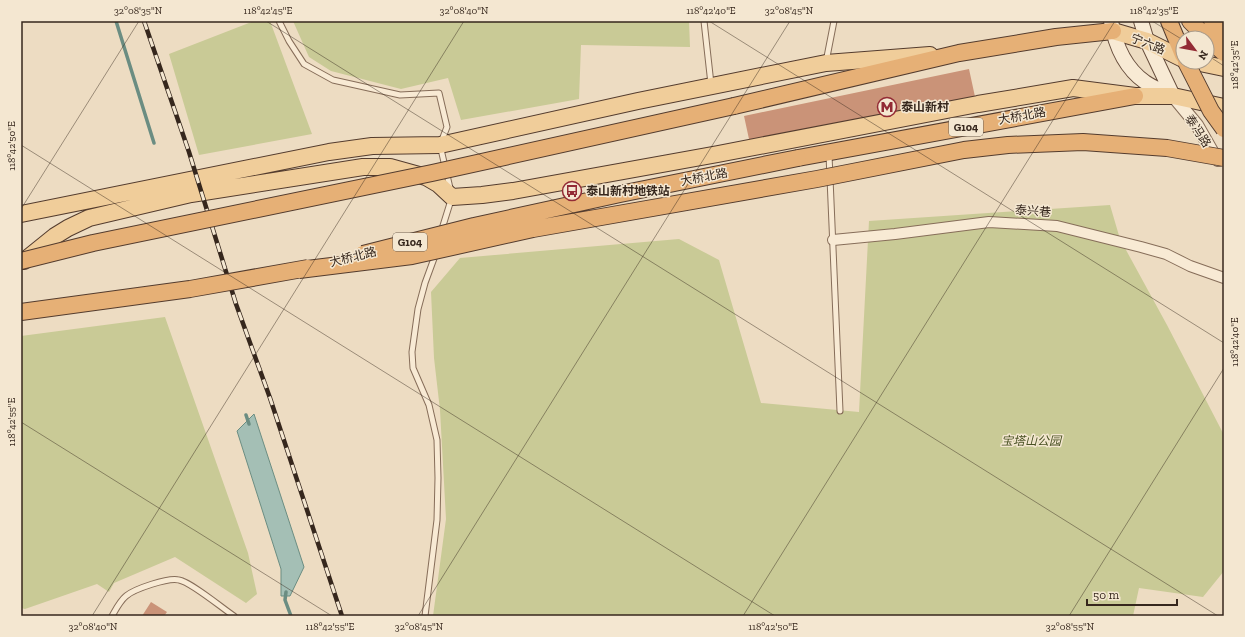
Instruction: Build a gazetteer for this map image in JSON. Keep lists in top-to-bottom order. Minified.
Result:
{"streets":{"highway":["大桥北路","G104"],"main road":["宁六路"],"street":["泰冯路","泰兴巷"]},"crossings":[["大桥北路","泰冯路"]],"parks":["宝塔山公园"],"places":{"metro station":["泰山新村"],"bus stop":["泰山新村地铁站"]},"scale_bar":"50 m","north":"bottom right","coordinates":["32°08'35\"N","118°42'45\"E","32°08'40\"N","118°42'40\"E","32°08'45\"N","118°42'35\"E","118°42'50\"E","118°42'55\"E","32°08'55\"N"]}
